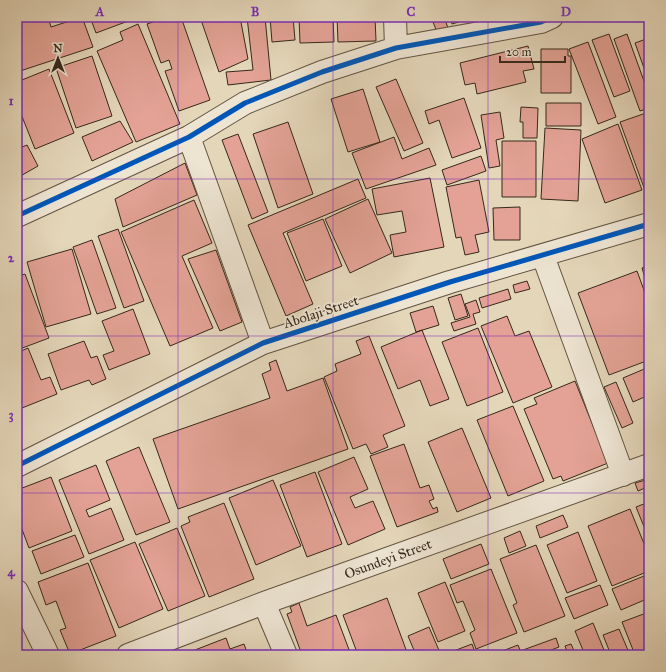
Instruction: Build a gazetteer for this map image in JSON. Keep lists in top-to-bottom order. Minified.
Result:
{"streets":{"street":["Abolaji Street","Osundeyi Street"]},"scale_bar":"20 m","north":"top","grid":{"columns":["A","B","C","D"],"rows":["1","2","3","4"]}}
